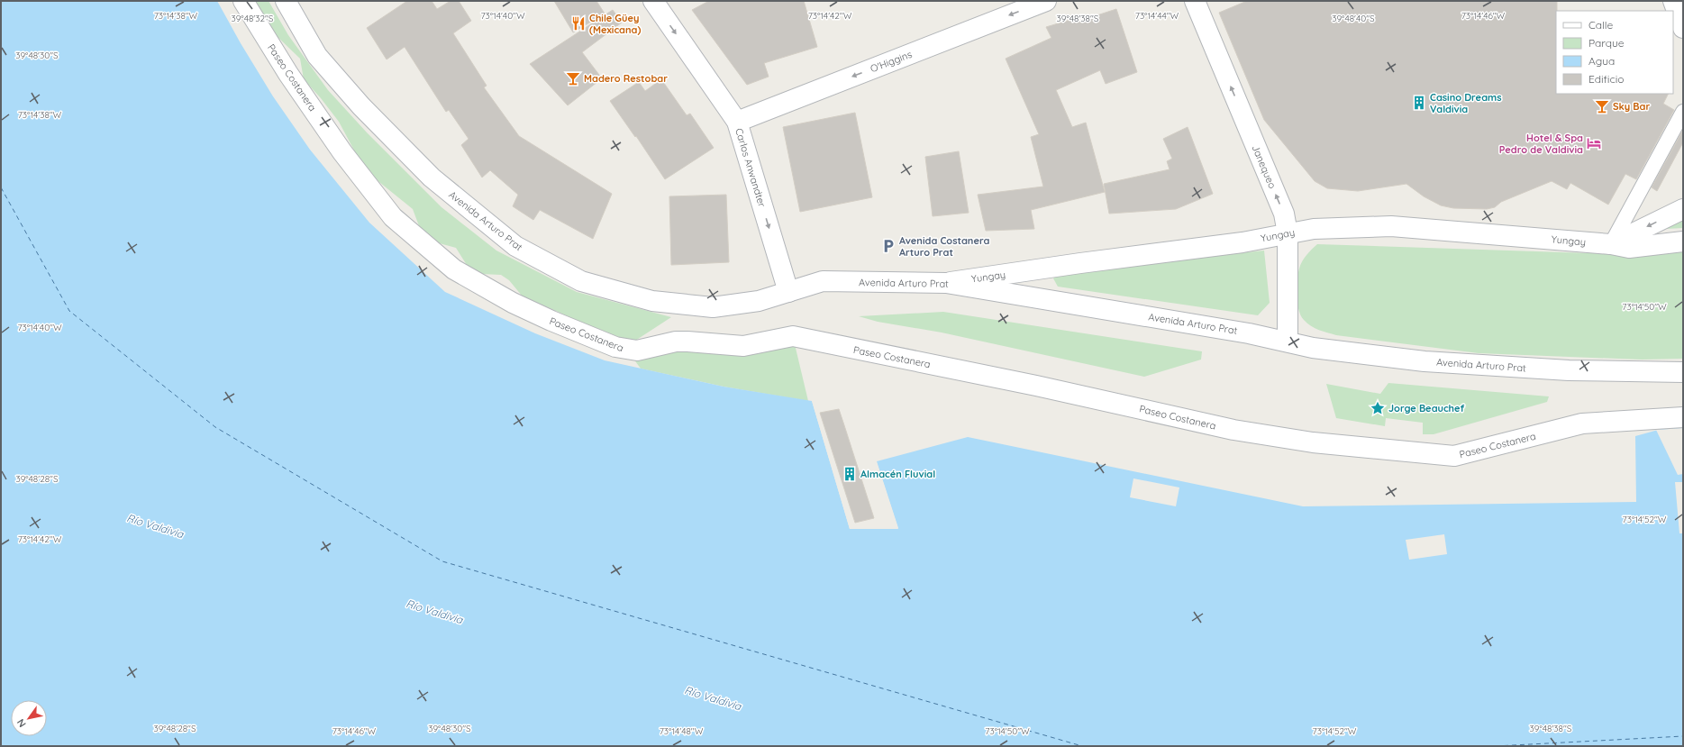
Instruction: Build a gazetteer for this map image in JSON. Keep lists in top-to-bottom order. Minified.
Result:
{"streets":{"street":["O'Higgins","Paseo Costanera","Janequeo","Carlos Anwandter","Avenida Arturo Prat","Yungay"]},"crossings":[["O'Higgins","Carlos Anwandter"],["Janequeo","Avenida Arturo Prat"],["Janequeo","Yungay"],["Carlos Anwandter","Avenida Arturo Prat"],["Avenida Arturo Prat","Yungay"]],"one_way":["O'Higgins","Janequeo","Carlos Anwandter"],"water":["Río Valdivia"],"places":{"restaurant":["Chile Güey (Mexicana)"],"bar":["Madero Restobar","Sky Bar"],"building":["Casino Dreams Valdivia","Almacén Fluvial"],"hotel":["Hotel & Spa Pedro de Valdivia"],"parking":["Avenida Costanera Arturo Prat"],"place":["Jorge Beauchef"]},"legend":["Calle","Parque","Agua","Edificio"],"north":"bottom left","coordinates":["73°14'38\"W","73°14'40\"W","73°14'42\"W","73°14'44\"W","73°14'46\"W","39°48'32\"S","39°48'38\"S","39°48'40\"S","39°48'30\"S","73°14'50\"W","39°48'28\"S","73°14'52\"W","73°14'48\"W"]}
